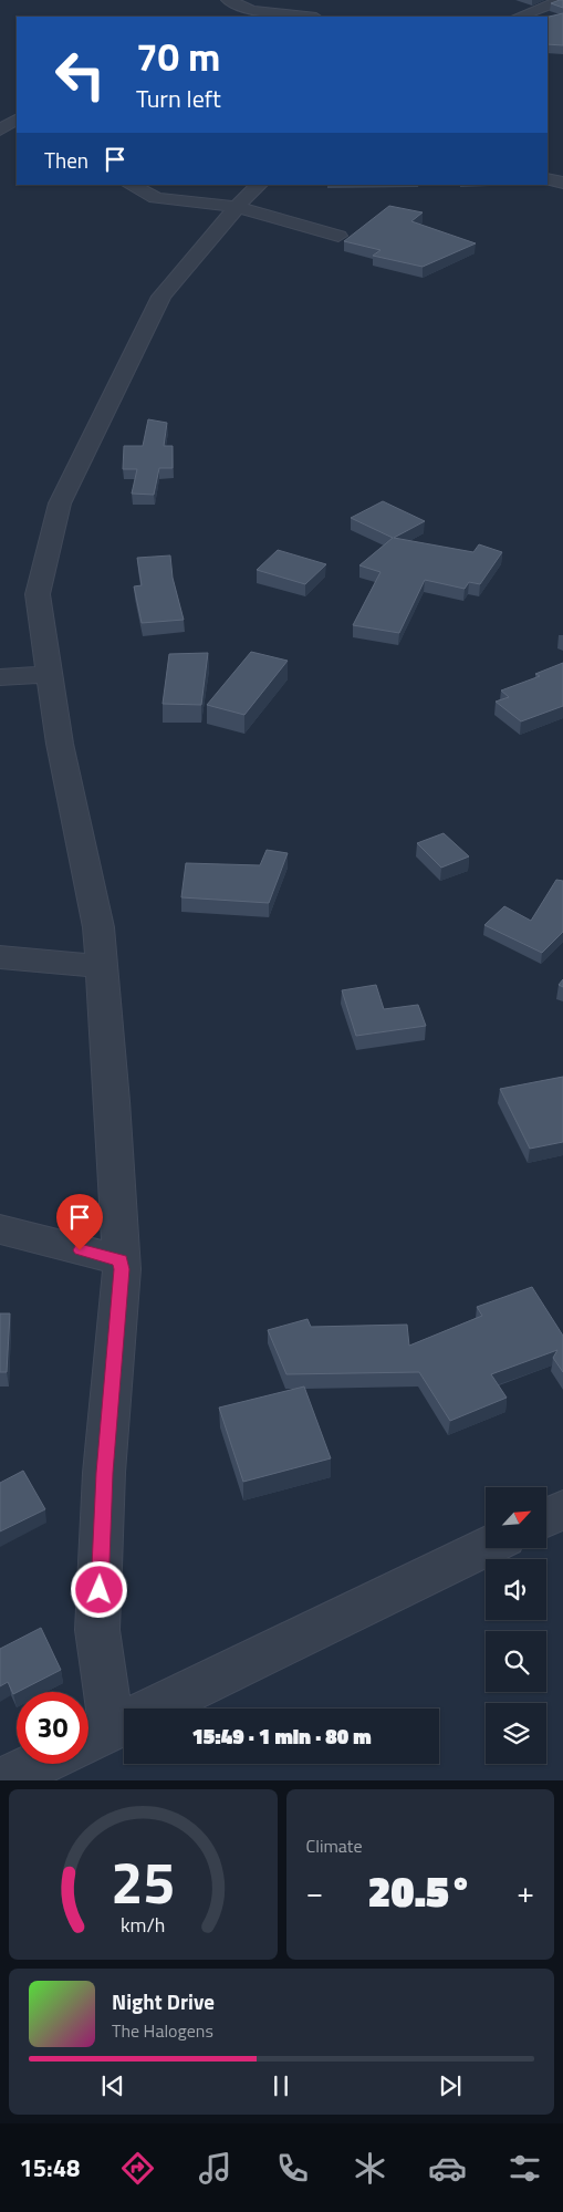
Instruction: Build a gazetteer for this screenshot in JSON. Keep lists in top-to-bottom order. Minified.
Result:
{"north":"top right","page":{"turn":["70 m","Turn left"],"then":"Then","limit":"30","trip":"15:49 · 1 min · 80 m","tile":"Climate","heat":["−","20.5°","+"],"song":["Night Drive","The Halogens"],"tabs":"15:48","gauge":["25","km/h"]}}
